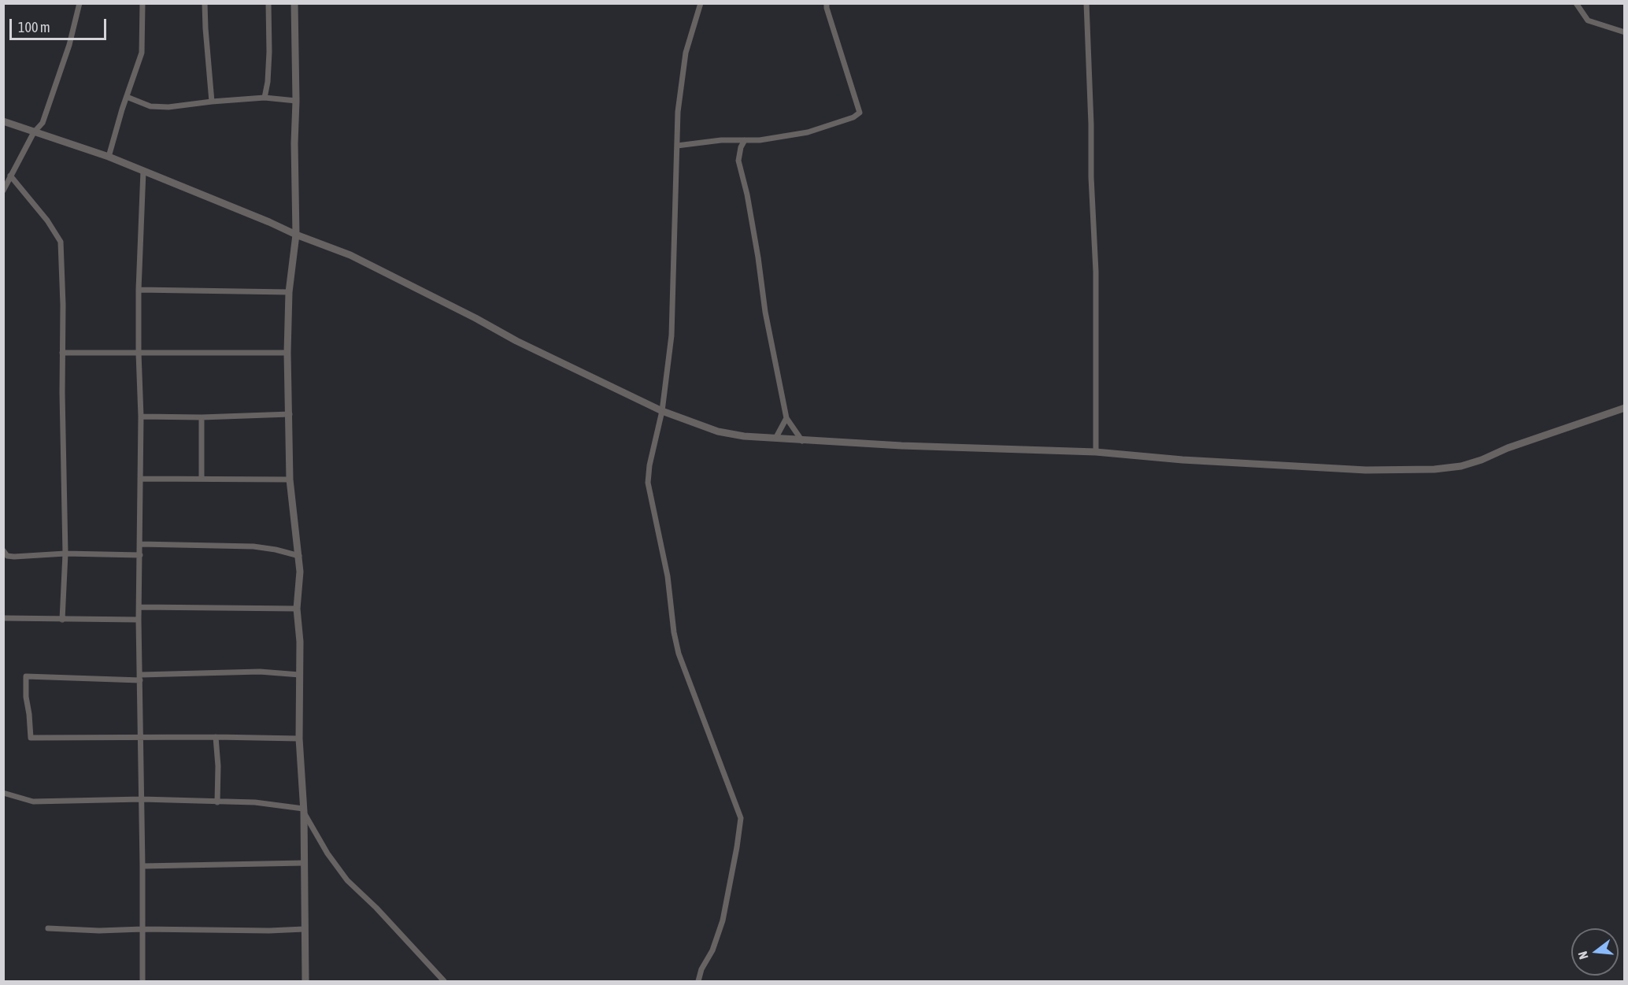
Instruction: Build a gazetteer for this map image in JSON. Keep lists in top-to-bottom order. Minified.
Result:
{"scale_bar":"100 m","north":"left"}
